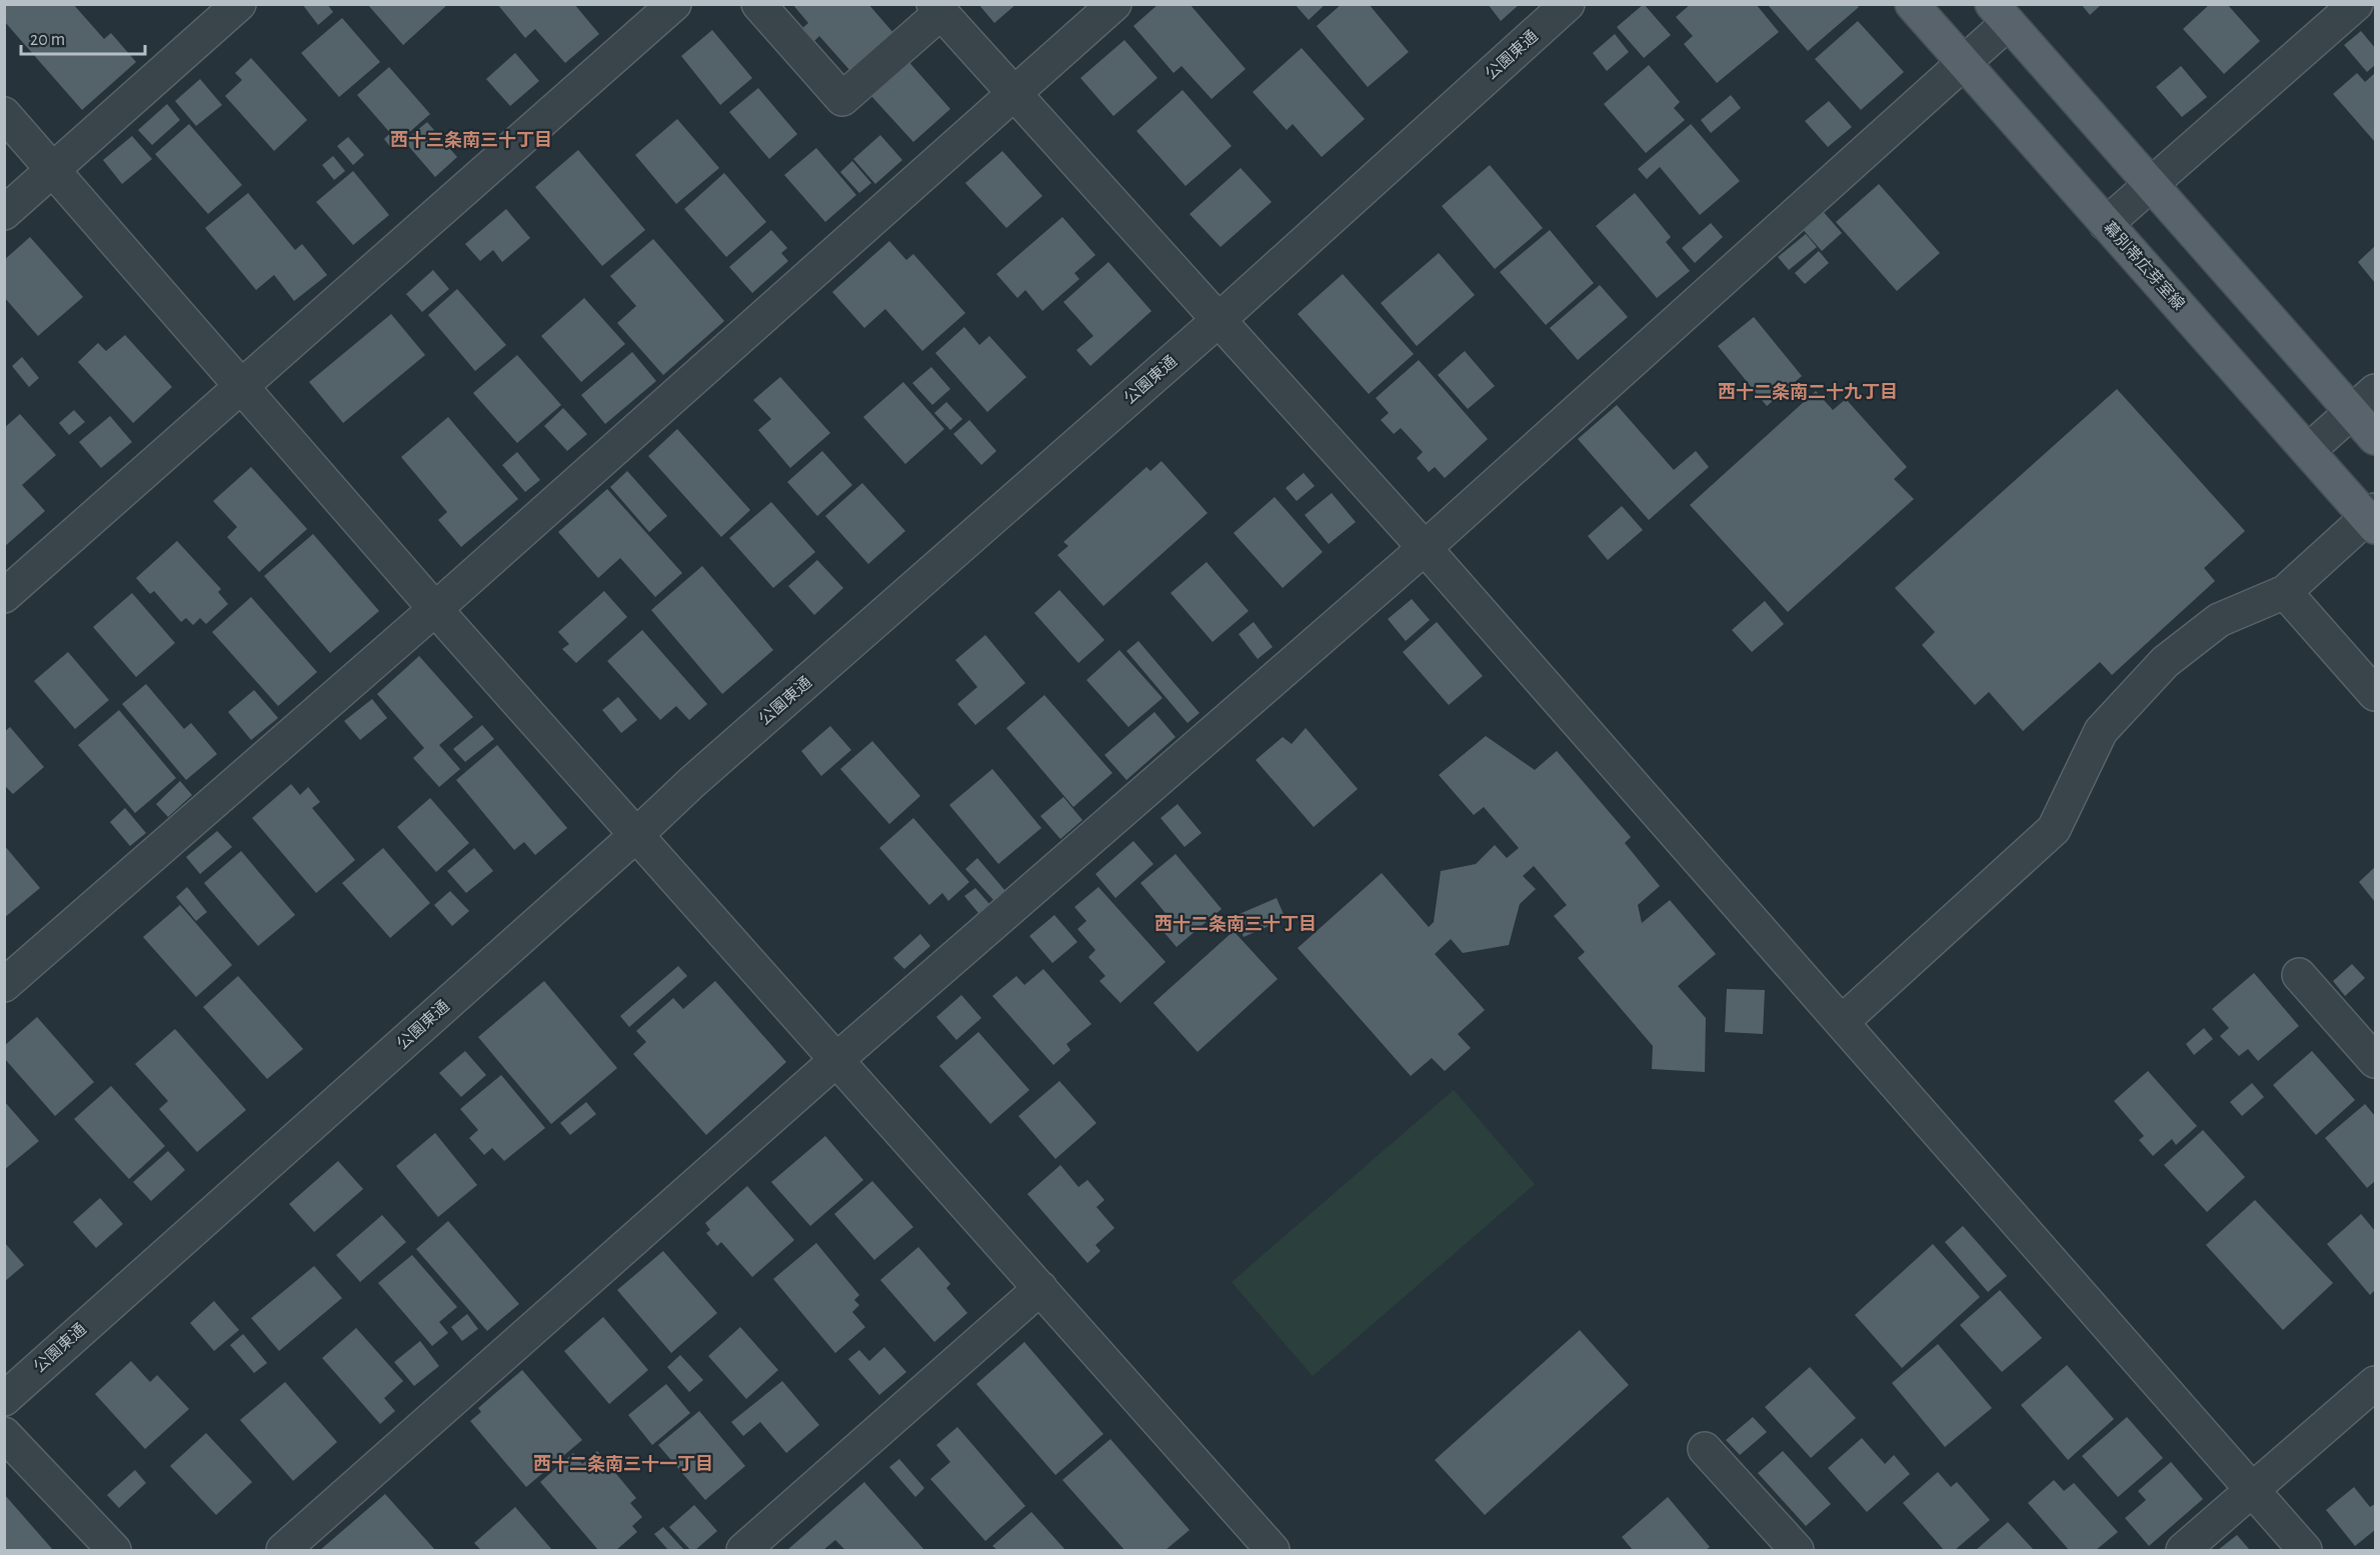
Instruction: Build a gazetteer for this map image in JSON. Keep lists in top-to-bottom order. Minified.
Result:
{"streets":{"main road":["幕別帯広芽室線"],"street":["公園東通"]},"districts":["西十三条南三十丁目","西十二条南二十九丁目","西十二条南三十丁目","西十二条南三十一丁目"],"scale_bar":"20 m"}
